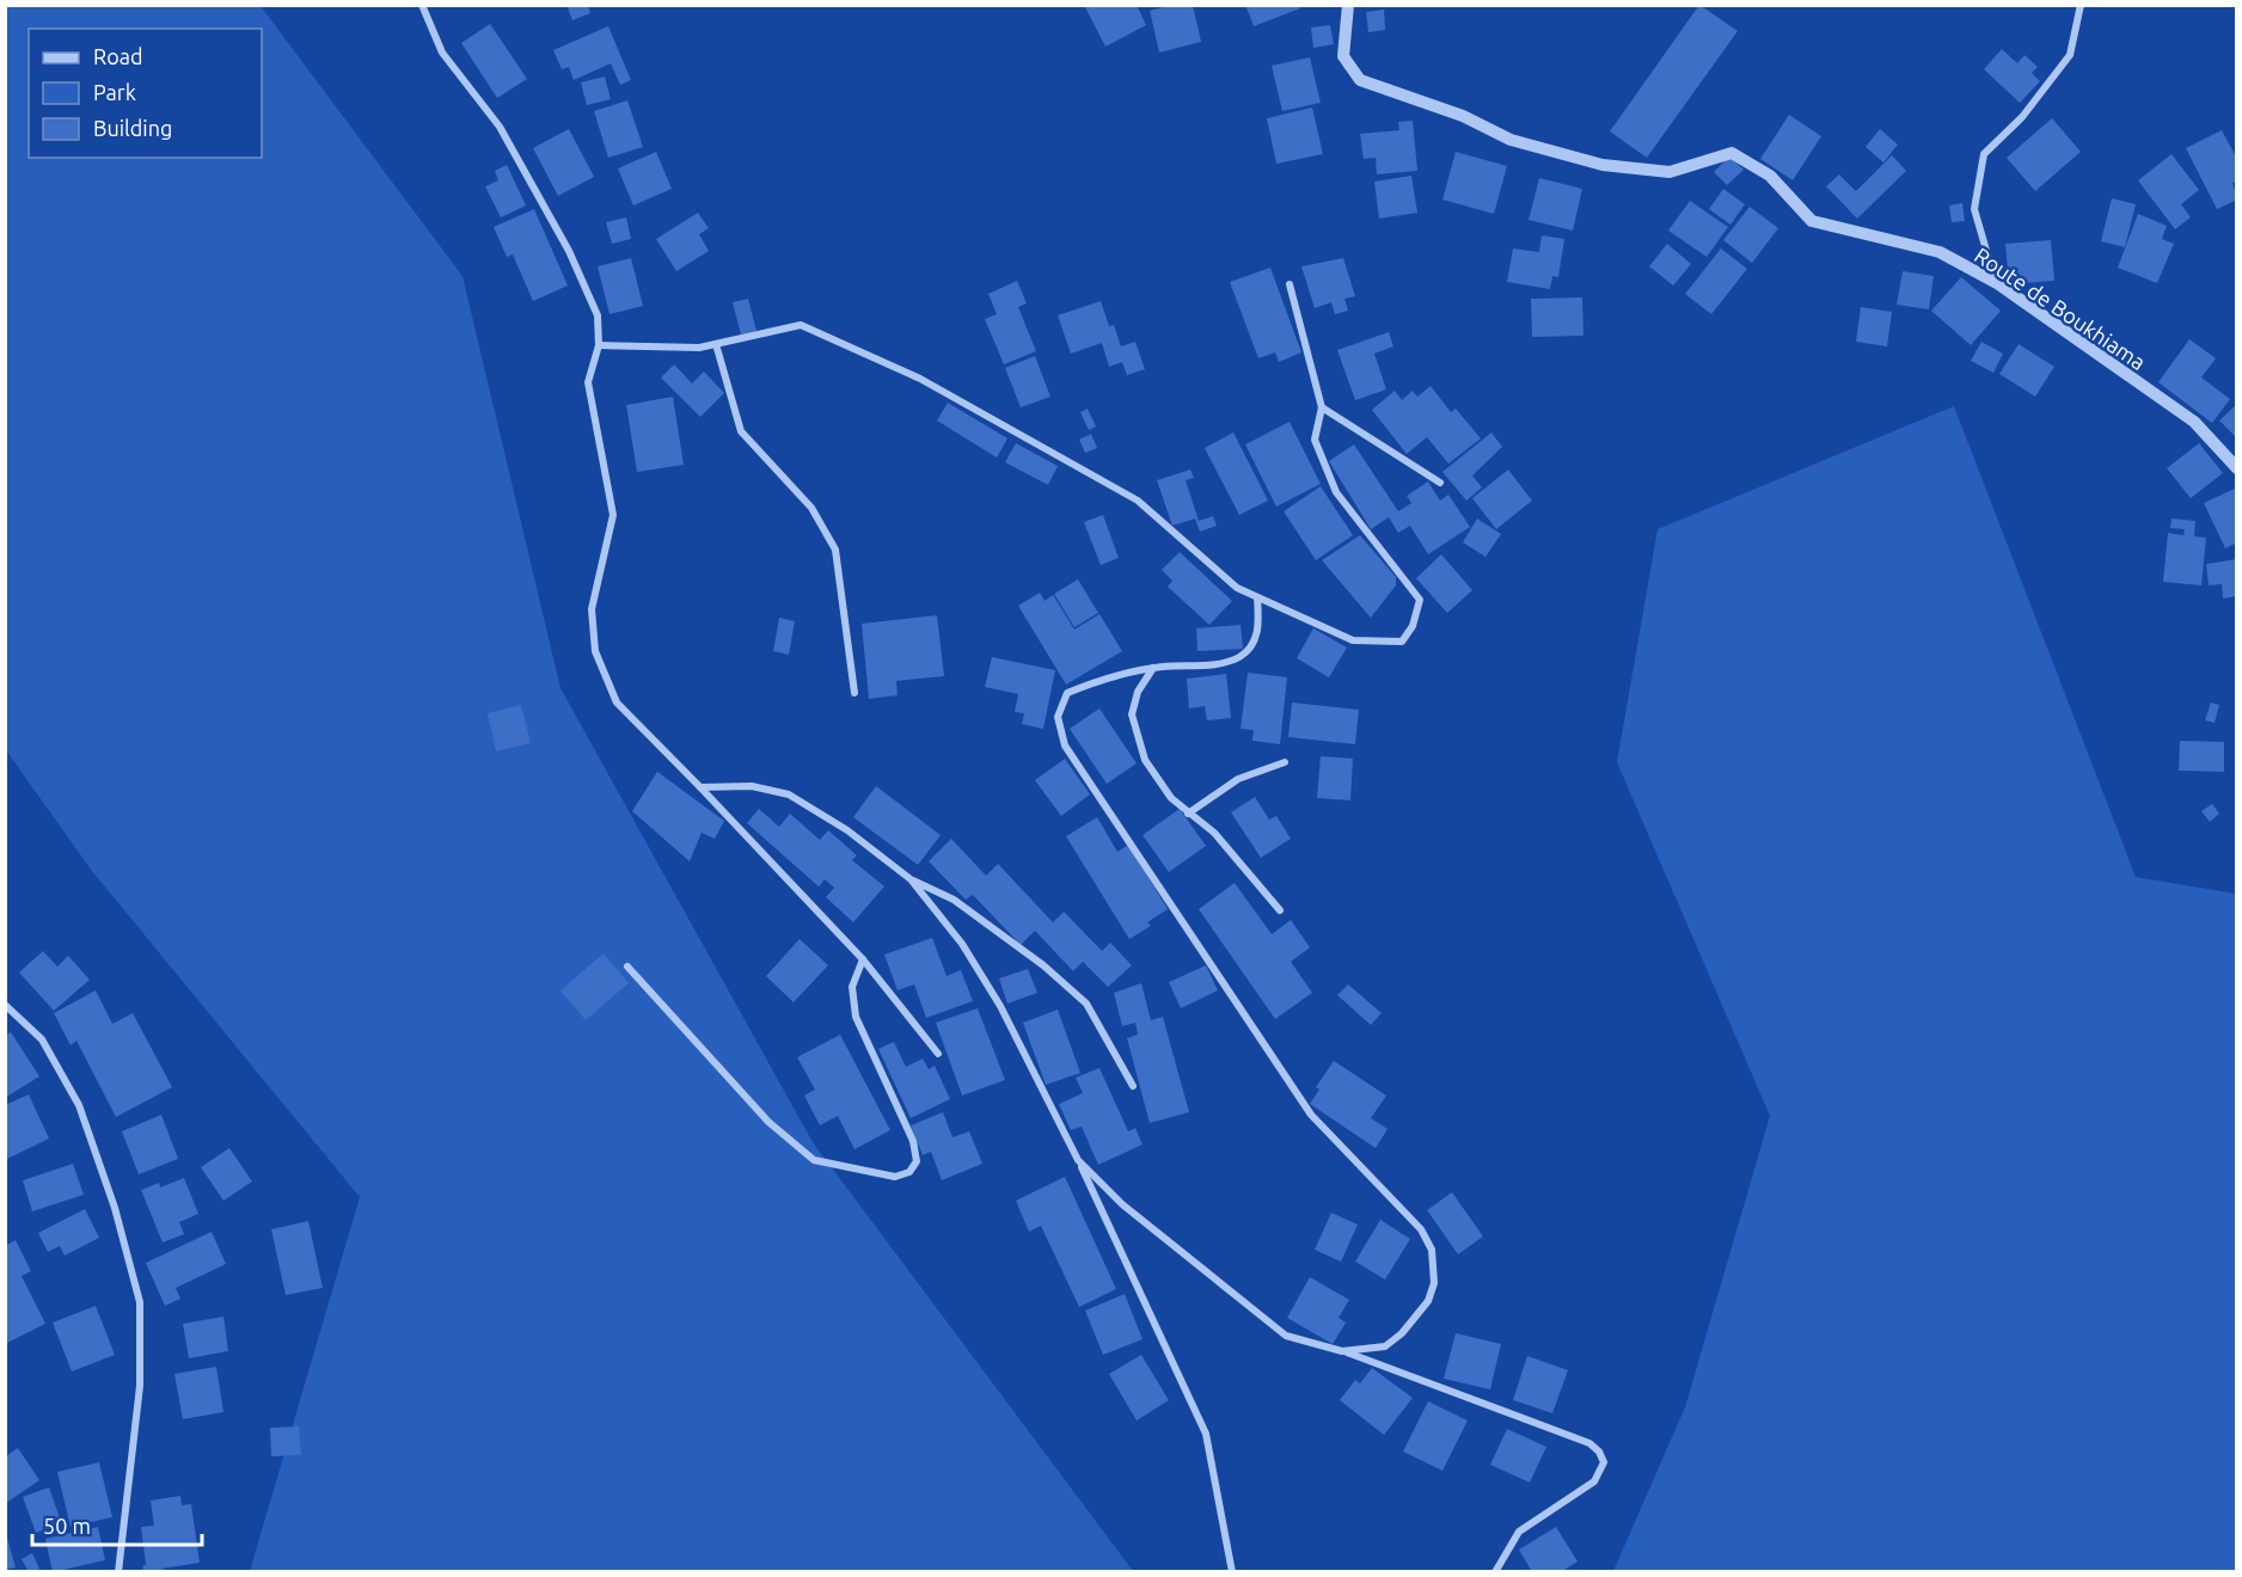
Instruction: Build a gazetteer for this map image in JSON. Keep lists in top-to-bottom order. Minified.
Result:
{"streets":{"street":["Route de Boukhiama"]},"legend":["Road","Park","Building"],"scale_bar":"50 m"}
